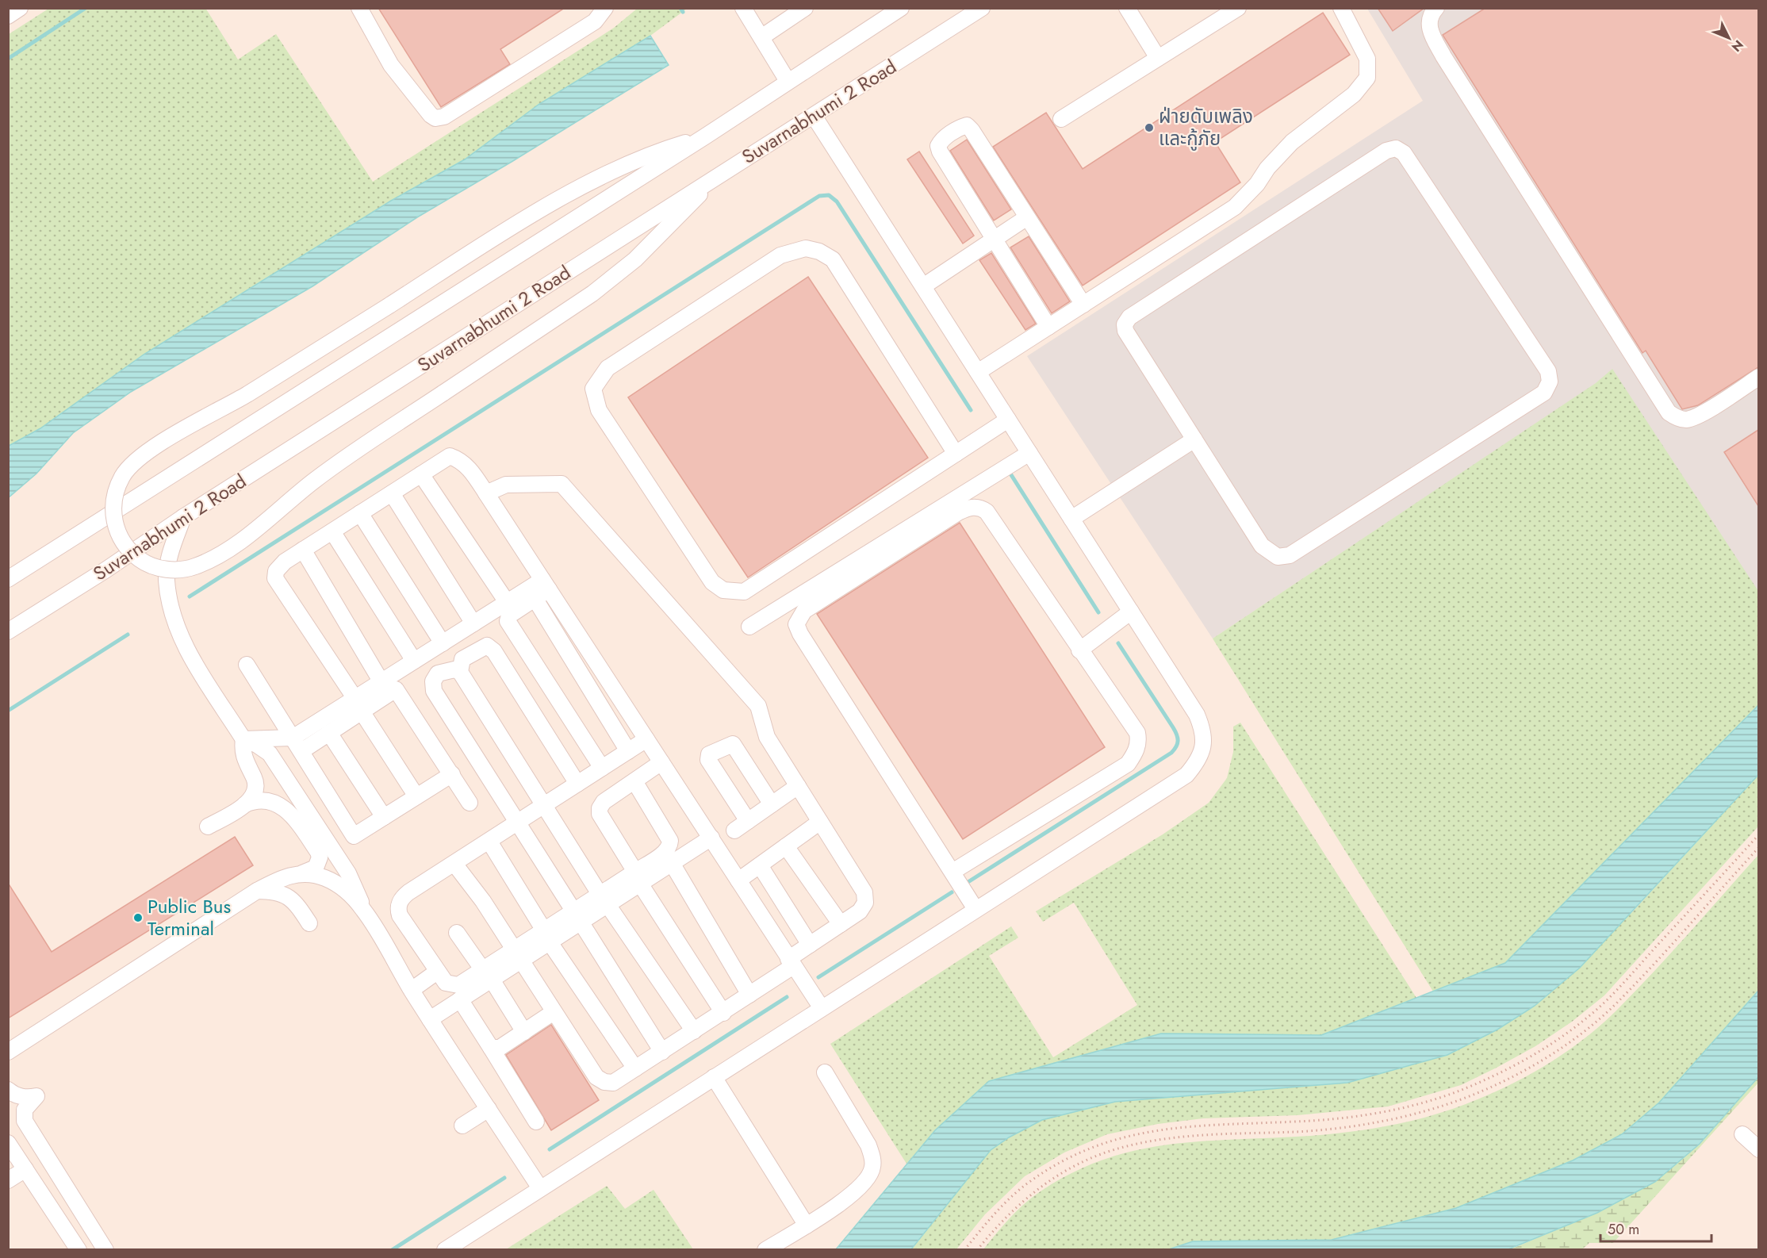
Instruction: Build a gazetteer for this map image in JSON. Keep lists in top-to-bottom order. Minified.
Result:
{"streets":{"street":["Suvarnabhumi 2 Road"]},"places":["ฝ่ายดับเพลิง และกู้ภัย","Public Bus Terminal"],"scale_bar":"50 m","north":"bottom right"}
